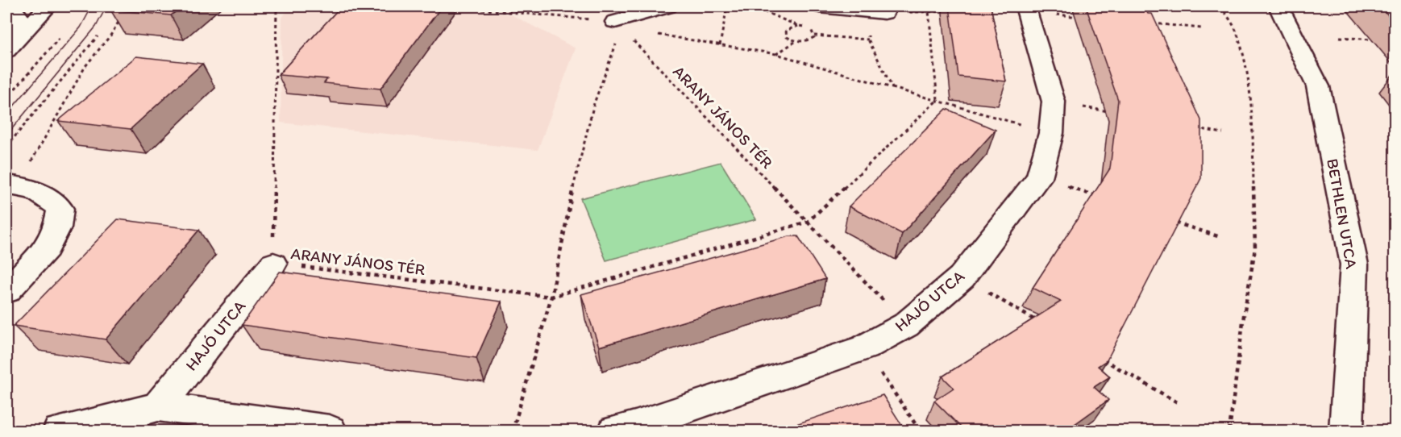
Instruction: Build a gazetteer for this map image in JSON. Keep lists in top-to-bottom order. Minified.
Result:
{"streets":{"street":["BETHLEN UTCA","HAJÓ UTCA"],"path":["ARANY JÁNOS TÉR"]},"crossings":[["ARANY JÁNOS TÉR","HAJÓ UTCA"]]}
